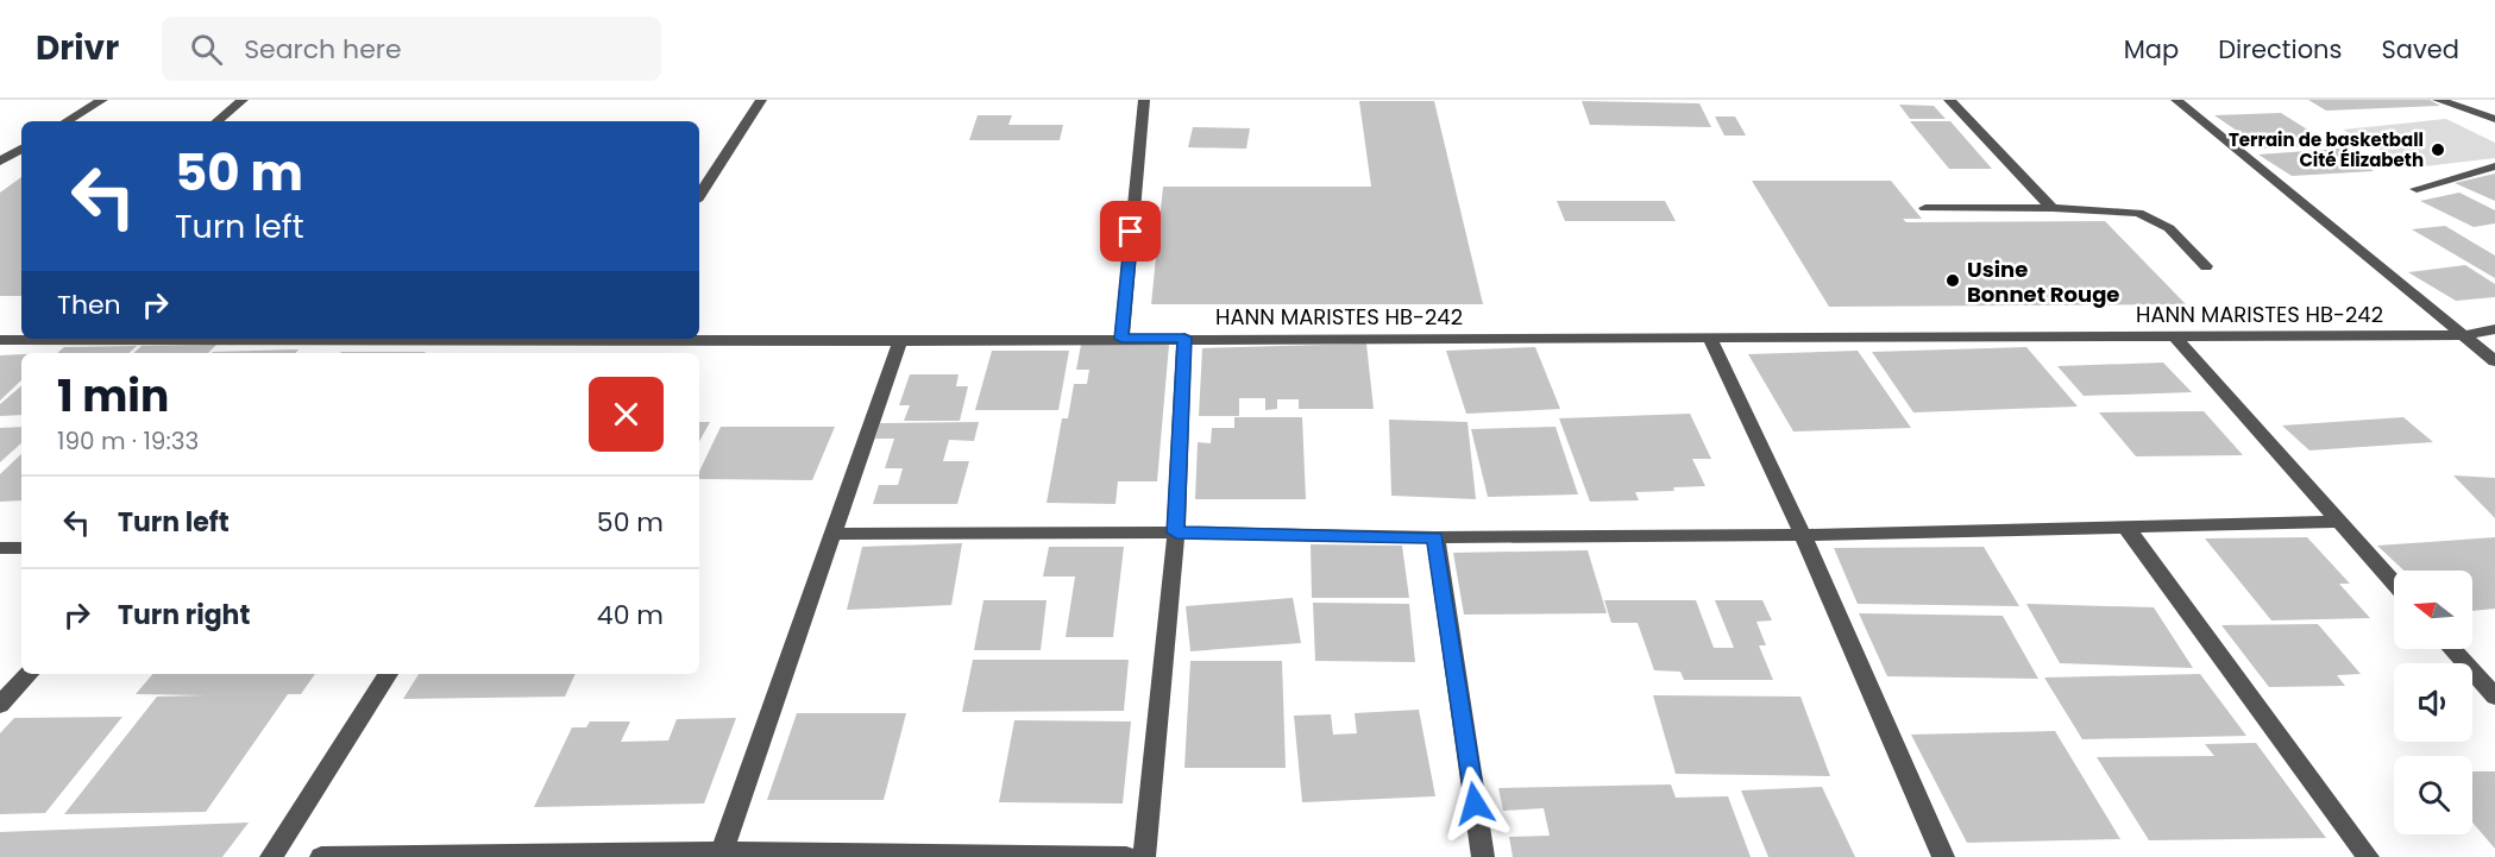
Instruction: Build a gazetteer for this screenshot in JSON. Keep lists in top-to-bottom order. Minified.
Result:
{"streets":{"street":["HANN MARISTES HB-242"]},"places":["Terrain de basketball Cité Élizabeth","Usine Bonnet Rouge"],"north":"left","page":{"header":"Drivr","search":"Search here","nav":["Map","Directions","Saved"],"turn":["50 m","Turn left"],"then":"Then","heading":["1 min","190 m · 19:33"],"list":[{"name":"Turn left","value":"50 m"},{"name":"Turn right","value":"40 m"}]}}
